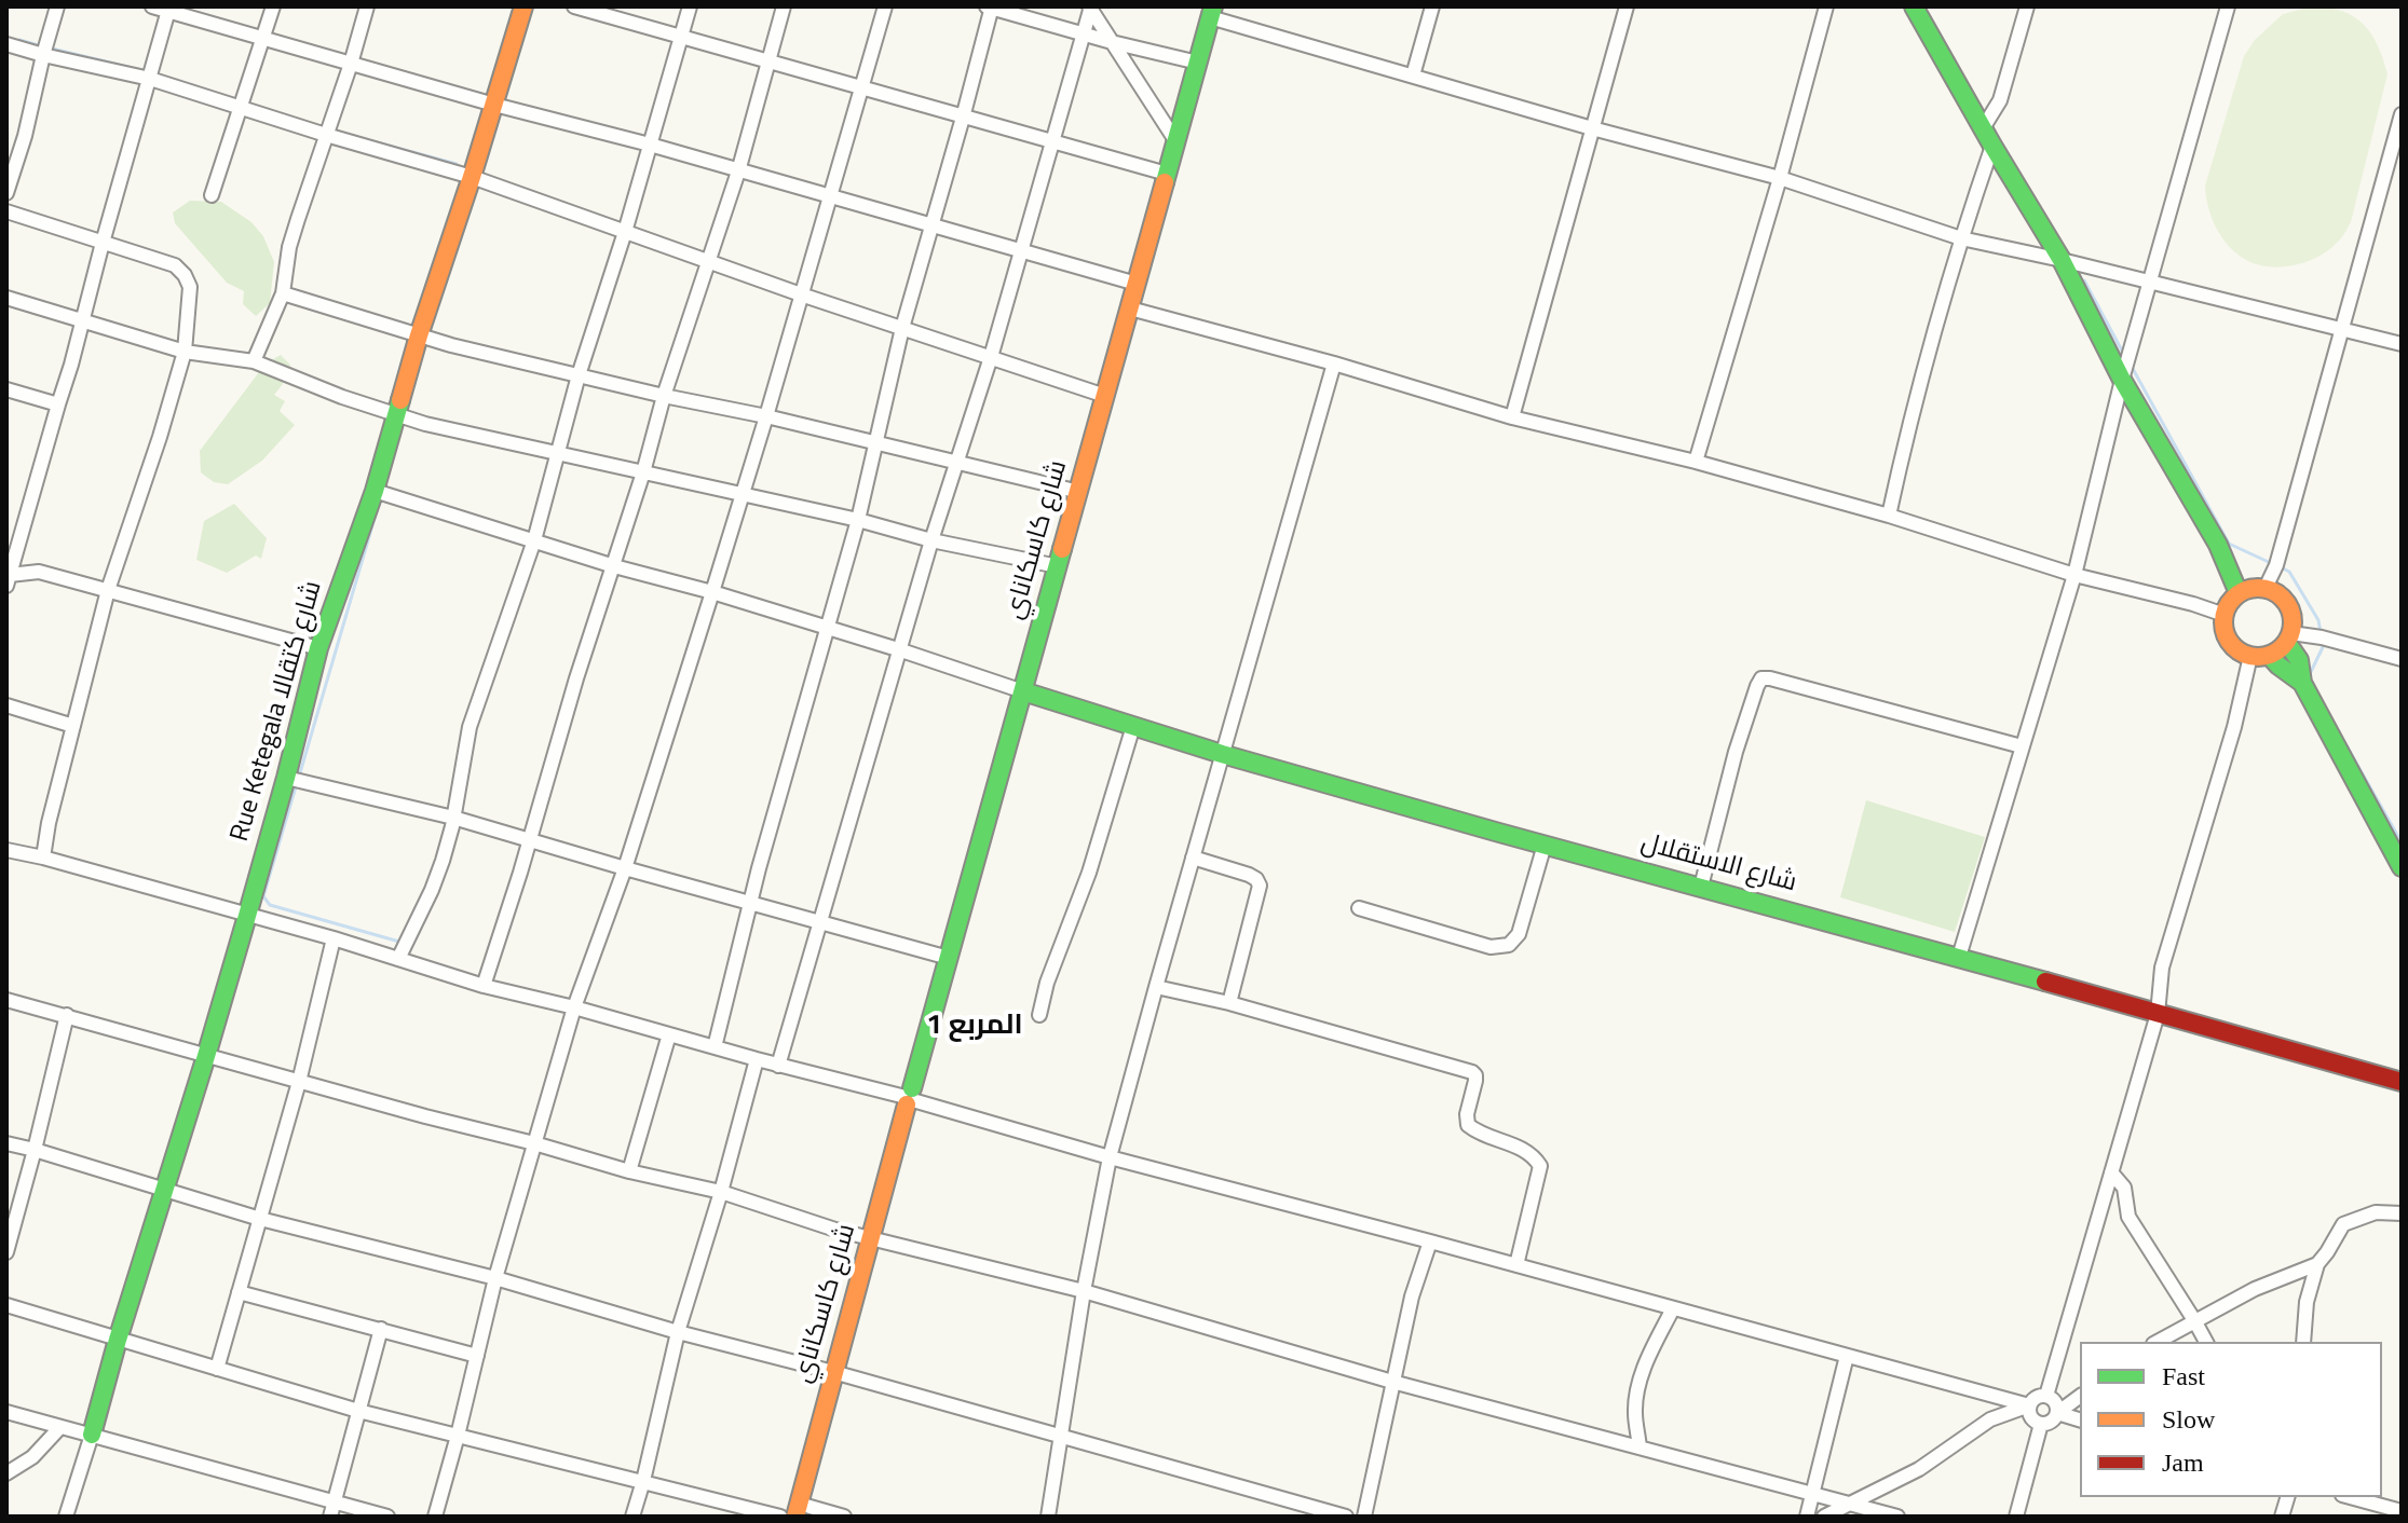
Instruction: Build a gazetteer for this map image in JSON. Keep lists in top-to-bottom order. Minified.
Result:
{"streets":{"street":["شارع كاسكاناي","Rue Ketegala شارع كتقالا","شارع الاستقلال"]},"crossings":[["شارع كاسكاناي","شارع الاستقلال"]],"districts":["المربع 1"],"legend":["Fast","Slow","Jam"]}
